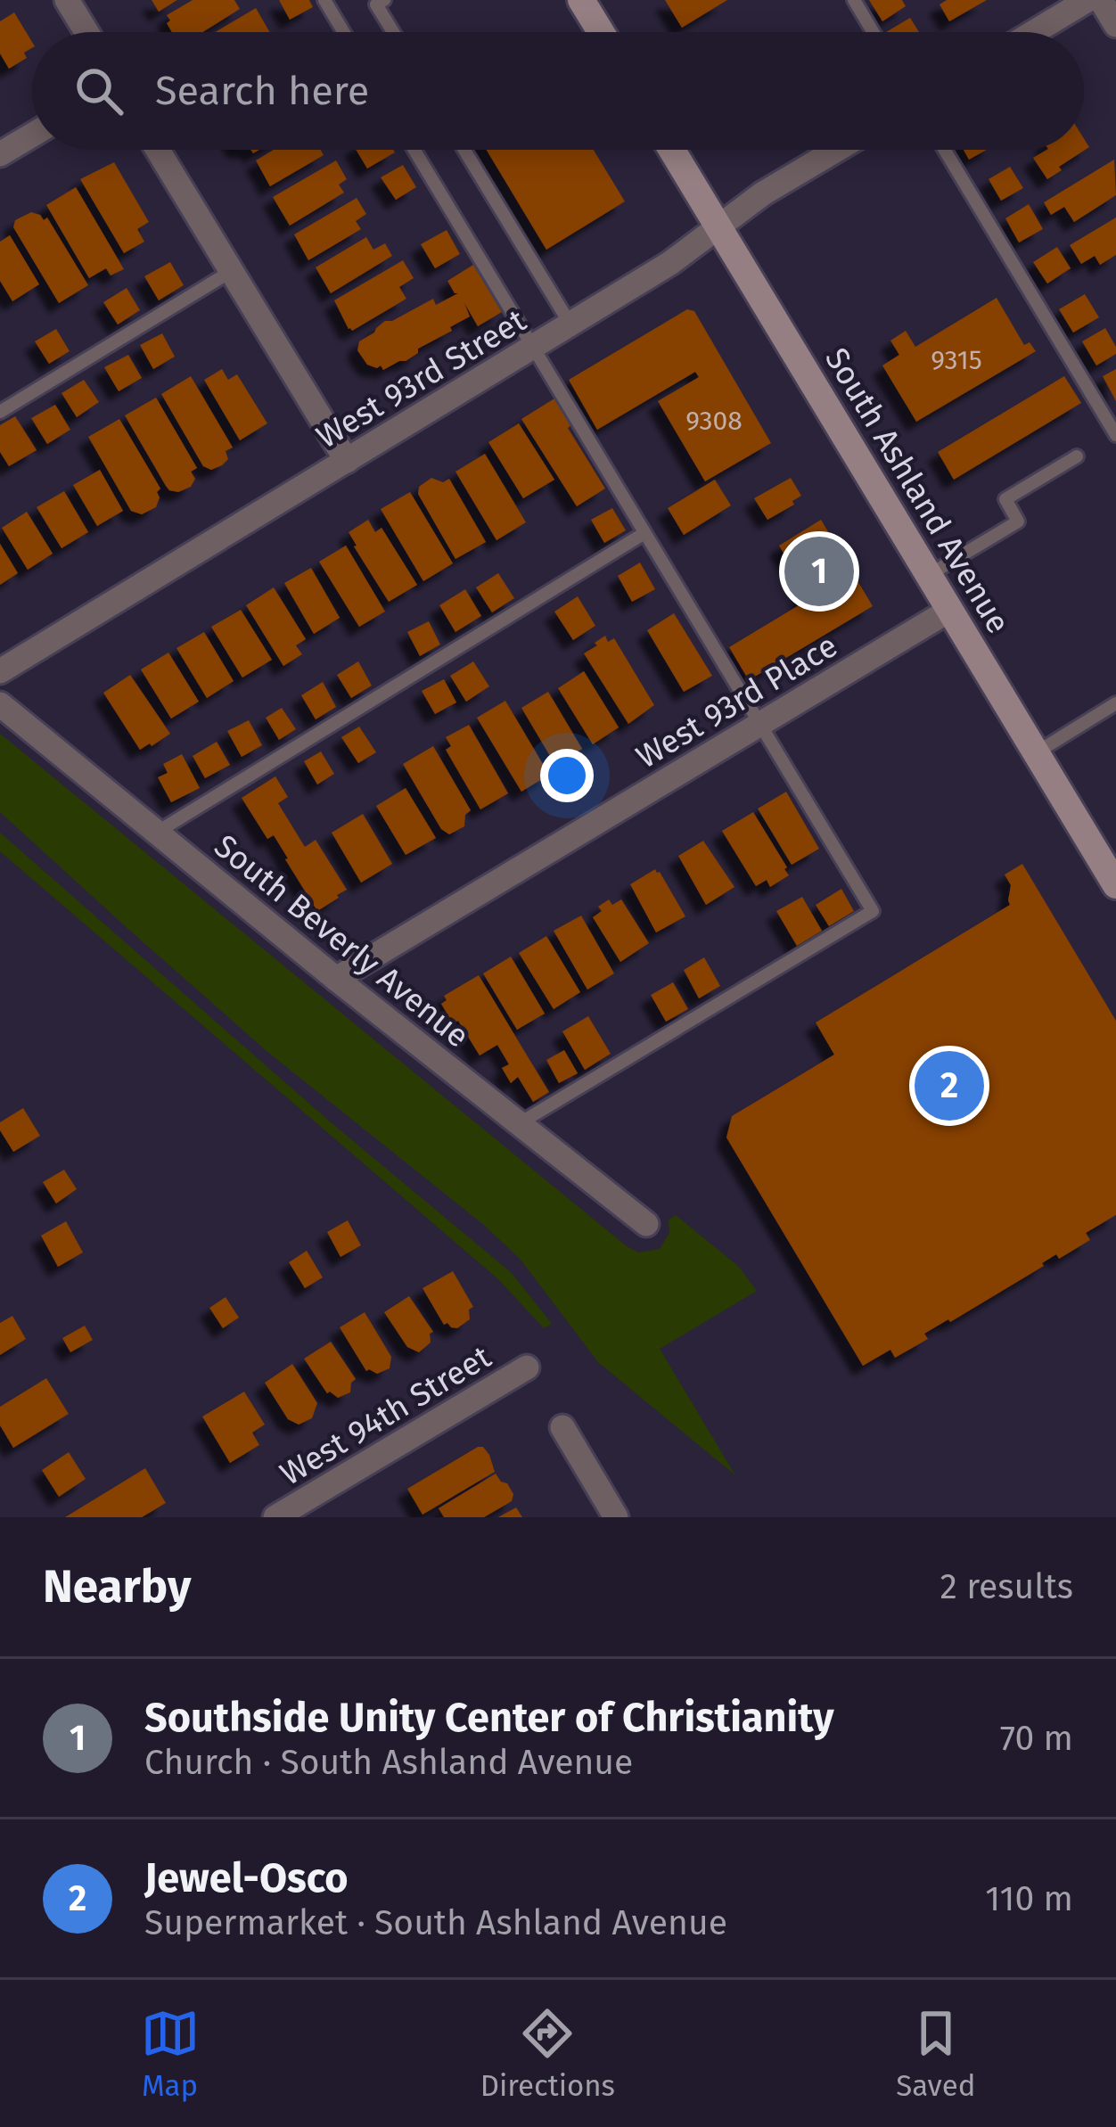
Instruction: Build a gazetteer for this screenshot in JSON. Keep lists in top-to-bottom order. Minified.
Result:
{"streets":{"main road":["South Ashland Avenue"],"street":["West 93rd Street","West 93rd Place","South Beverly Avenue","West 94th Street"]},"crossings":[["West 93rd Street","South Ashland Avenue"],["South Ashland Avenue","West 93rd Place"],["West 93rd Place","South Beverly Avenue"]],"house_numbers":["9315","9308"],"page":{"search":"Search here","pins":["1","2"],"heading":["Nearby","2 results"],"list":[{"mark":"1","name":"Southside Unity Center of Christianity","note":"Church · South Ashland Avenue","value":"70 m"},{"mark":"2","name":"Jewel-Osco","note":"Supermarket · South Ashland Avenue","value":"110 m"}],"nav":["Map","Directions","Saved"]}}
